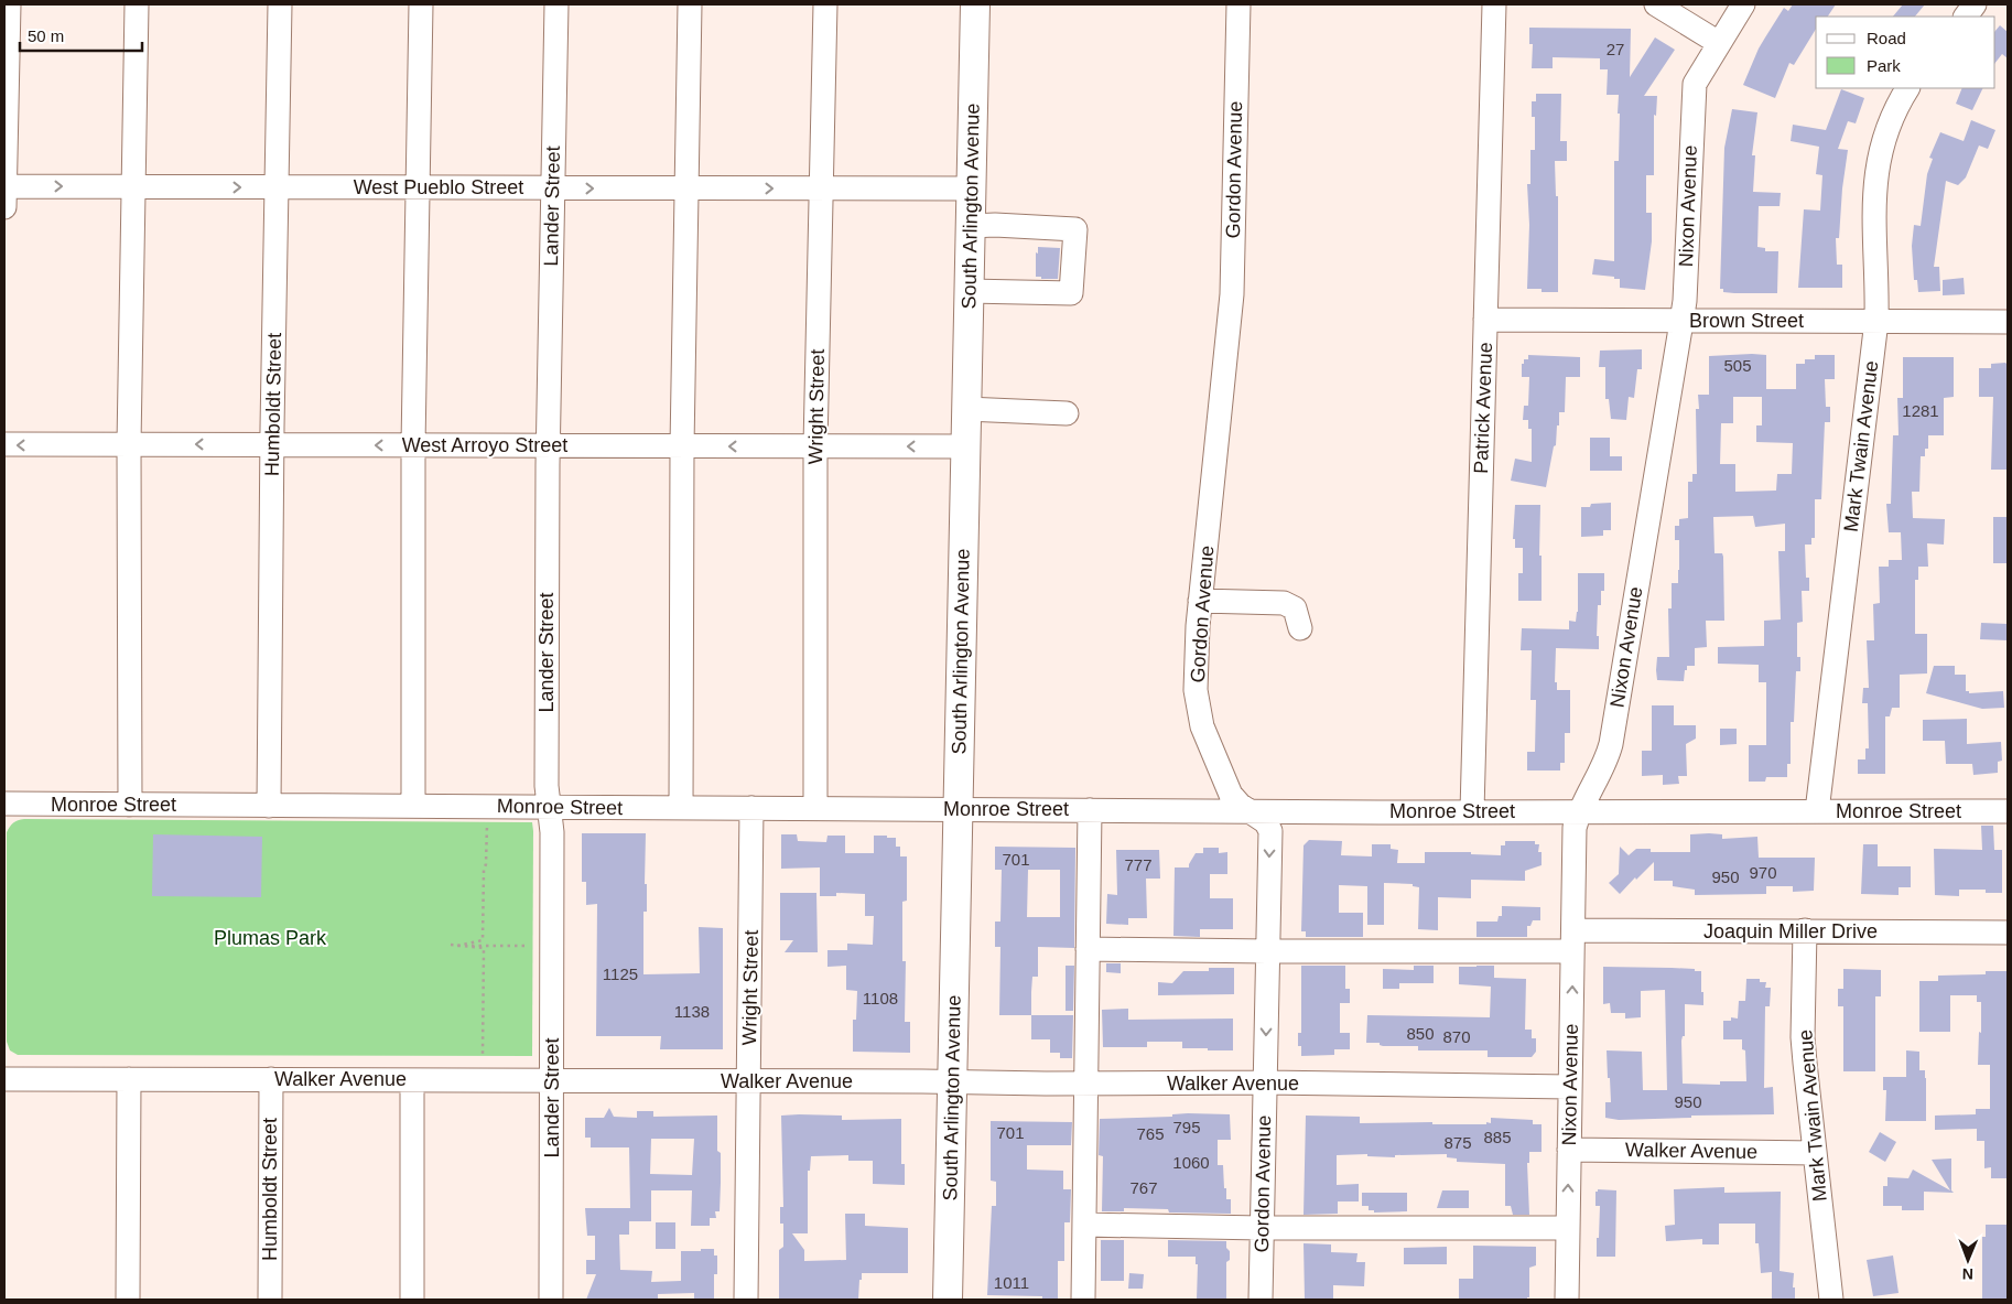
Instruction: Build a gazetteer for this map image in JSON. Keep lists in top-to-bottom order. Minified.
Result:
{"streets":{"main road":["South Arlington Avenue"],"street":["Gordon Avenue","West Pueblo Street","Lander Street","Nixon Avenue","Brown Street","Humboldt Street","Wright Street","Patrick Avenue","West Arroyo Street","Mark Twain Avenue","Monroe Street","Joaquin Miller Drive","Walker Avenue"]},"crossings":[["Gordon Avenue","Monroe Street"],["Gordon Avenue","Joaquin Miller Drive"],["Gordon Avenue","Walker Avenue"],["West Pueblo Street","Lander Street"],["West Pueblo Street","South Arlington Avenue"],["West Pueblo Street","Humboldt Street"],["West Pueblo Street","Wright Street"],["Lander Street","West Arroyo Street"],["Lander Street","Monroe Street"],["Lander Street","Walker Avenue"],["South Arlington Avenue","West Arroyo Street"],["South Arlington Avenue","Monroe Street"],["South Arlington Avenue","Walker Avenue"],["Nixon Avenue","Brown Street"],["Nixon Avenue","Monroe Street"],["Nixon Avenue","Joaquin Miller Drive"],["Nixon Avenue","Walker Avenue"],["Brown Street","Patrick Avenue"],["Brown Street","Mark Twain Avenue"],["Humboldt Street","West Arroyo Street"],["Humboldt Street","Monroe Street"],["Humboldt Street","Walker Avenue"],["Wright Street","West Arroyo Street"],["Wright Street","Monroe Street"],["Wright Street","Walker Avenue"],["Patrick Avenue","Monroe Street"],["Mark Twain Avenue","Monroe Street"],["Mark Twain Avenue","Joaquin Miller Drive"],["Mark Twain Avenue","Walker Avenue"]],"one_way":["West Pueblo Street","West Arroyo Street"],"parks":["Plumas Park"],"house_numbers":["27","505","1281","701","777","970","950","1125","1108","1138","850","870","950","795","701","765","885","875","1060","767","1011"],"legend":["Road","Park"],"scale_bar":"50 m","north":"bottom"}
